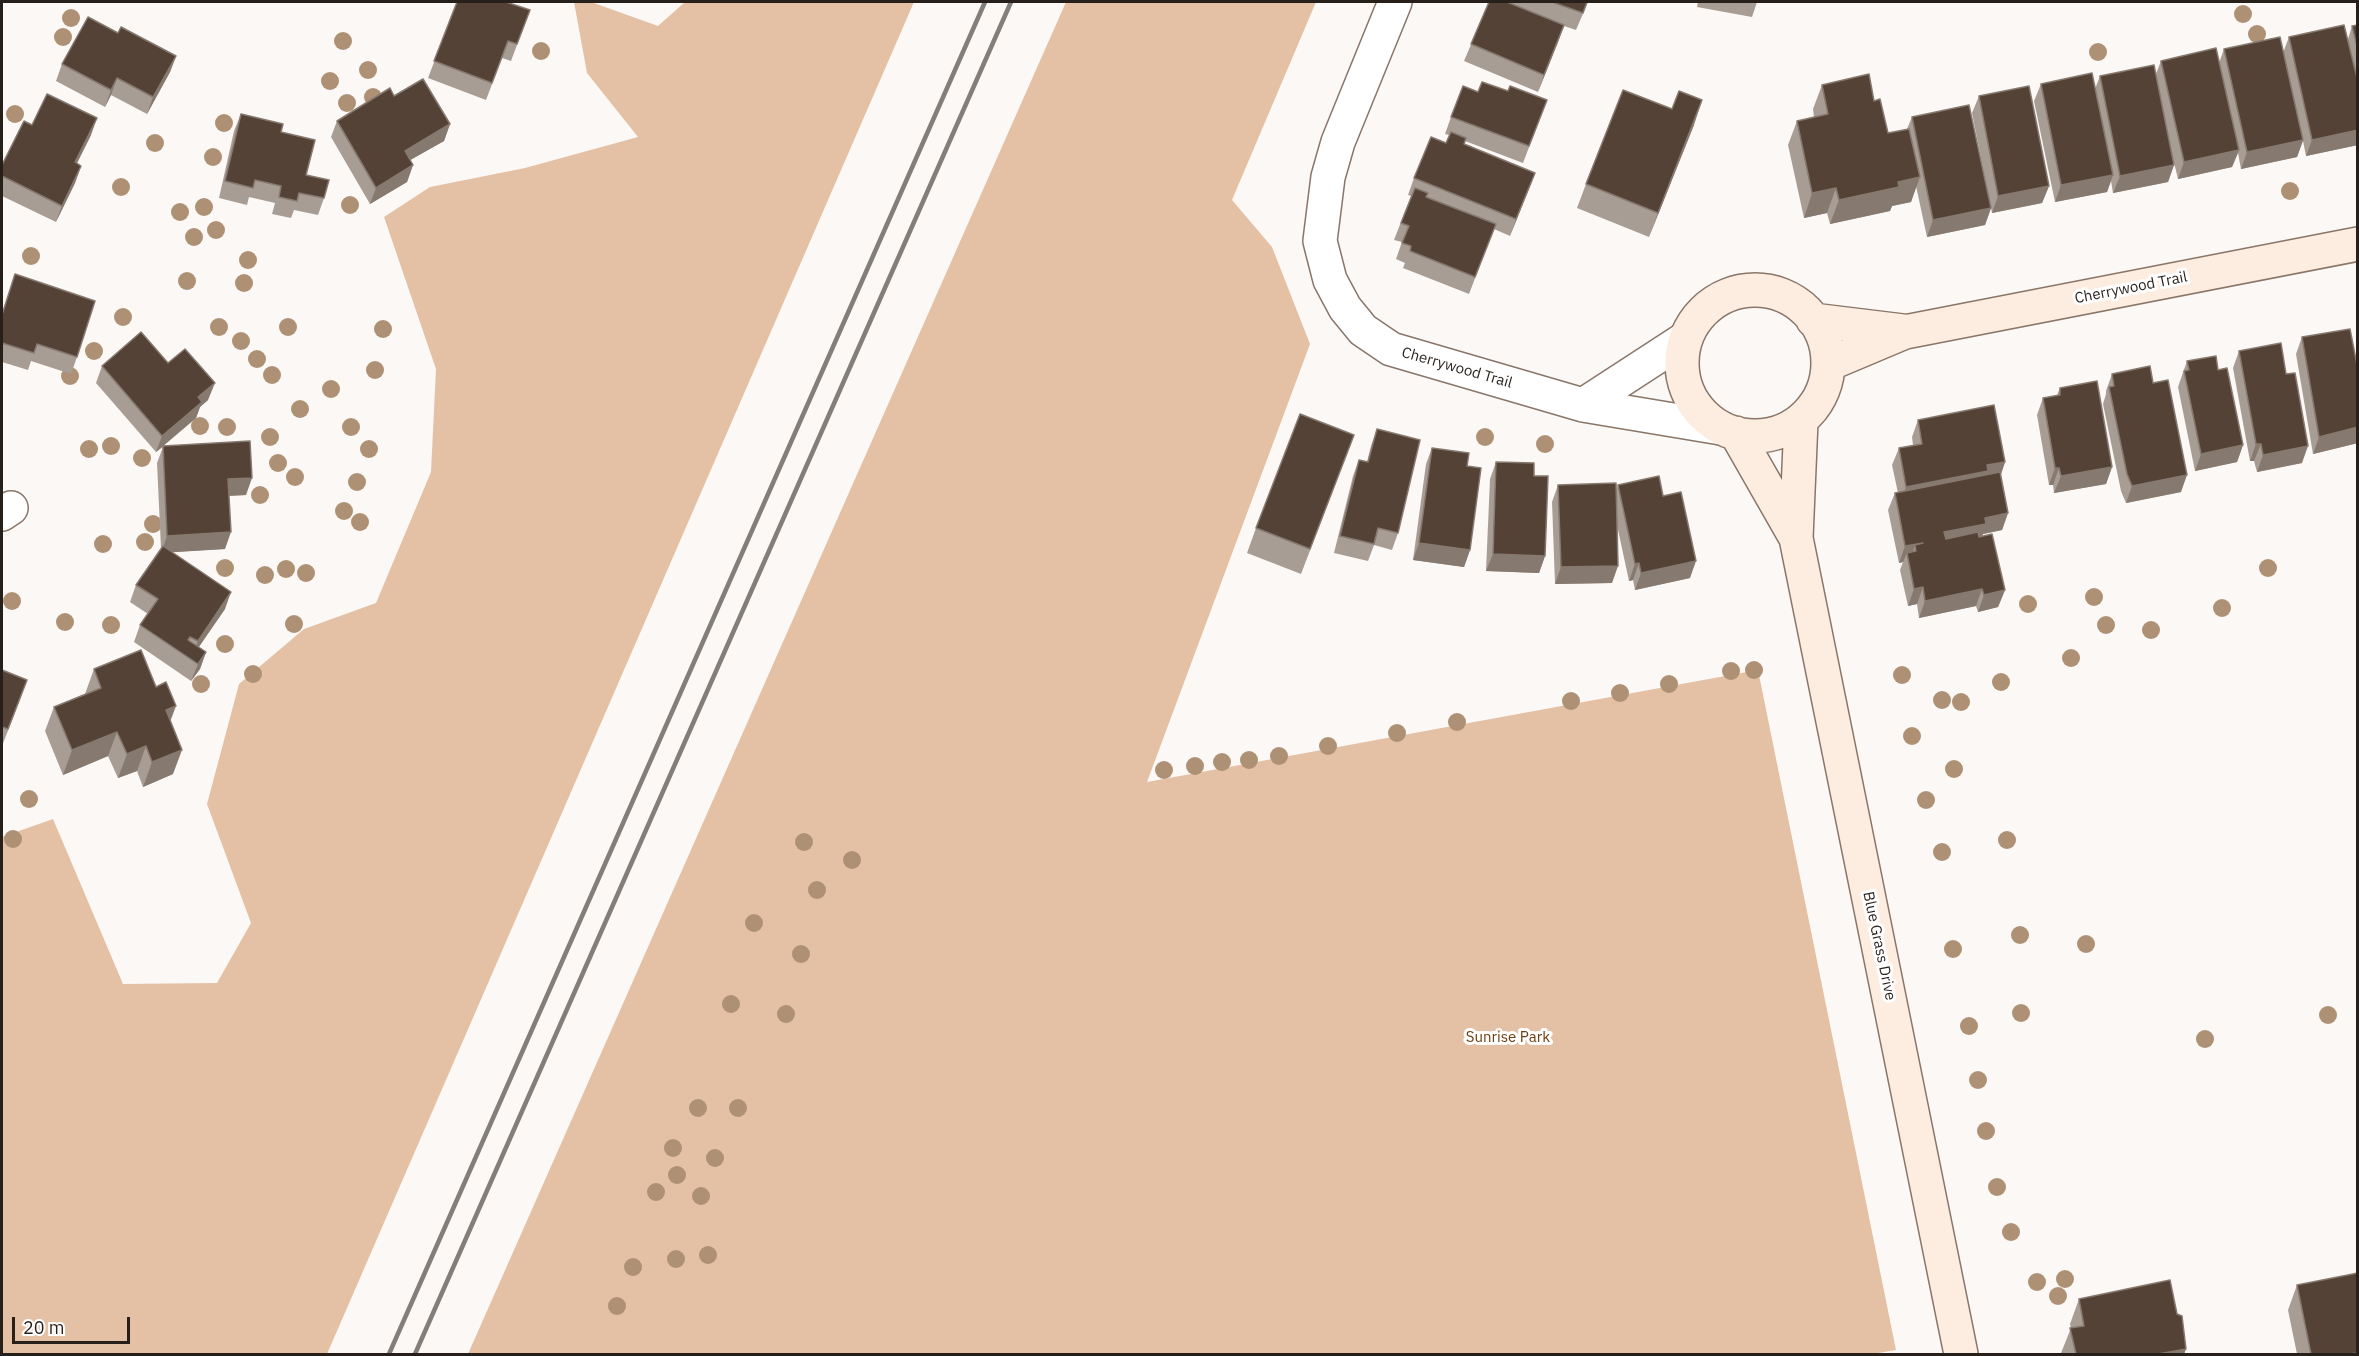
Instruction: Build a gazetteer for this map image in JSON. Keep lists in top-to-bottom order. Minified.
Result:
{"streets":{"street":["Cherrywood Trail","Blue Grass Drive"]},"crossings":[["Cherrywood Trail","Blue Grass Drive"]],"parks":["Sunrise Park"],"scale_bar":"20 m"}
